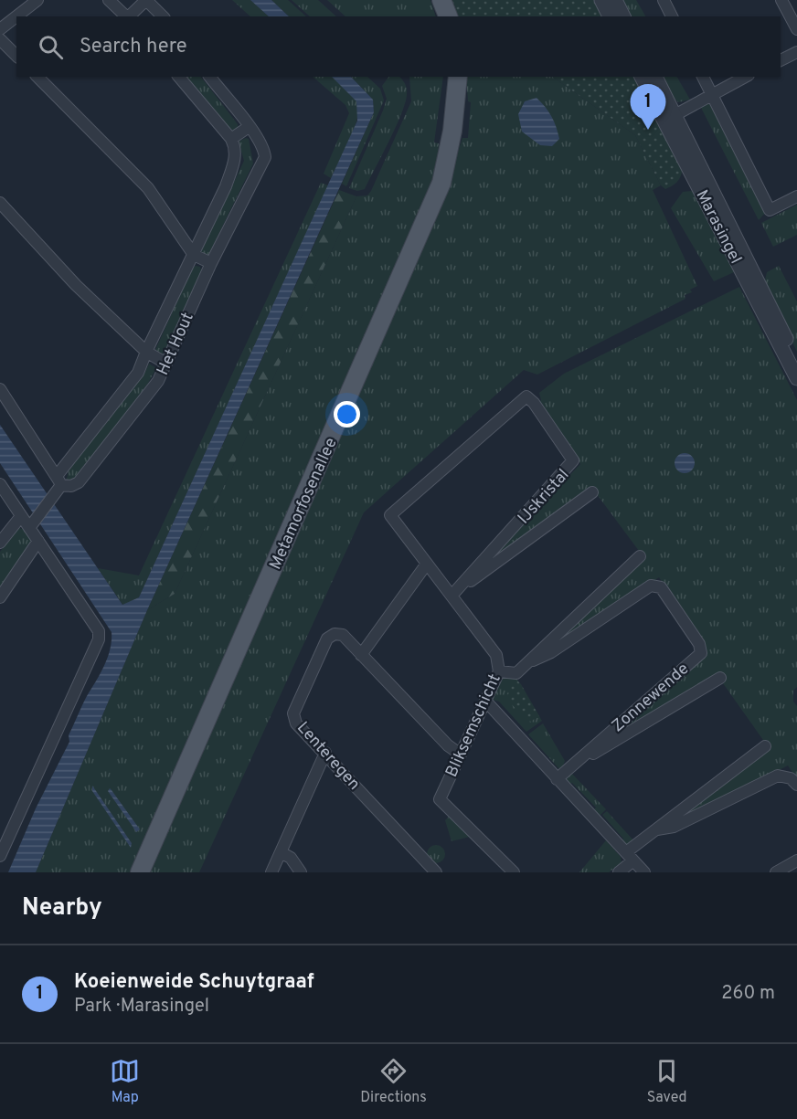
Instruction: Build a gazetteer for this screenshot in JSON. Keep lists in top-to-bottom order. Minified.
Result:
{"streets":{"main road":["Metamorfosenallee"],"street":["Marasingel","Het Hout","IJskristal","Zonnewende","Bliksemschicht","Lenteregen"]},"crossings":[["IJskristal","Bliksemschicht"],["Zonnewende","Bliksemschicht"],["Bliksemschicht","Lenteregen"]],"page":{"search":"Search here","pins":"1","heading":"Nearby","list":[{"mark":"1","name":"Koeienweide Schuytgraaf","note":"Park · Marasingel","value":"260 m"}],"nav":["Map","Directions","Saved"]}}
